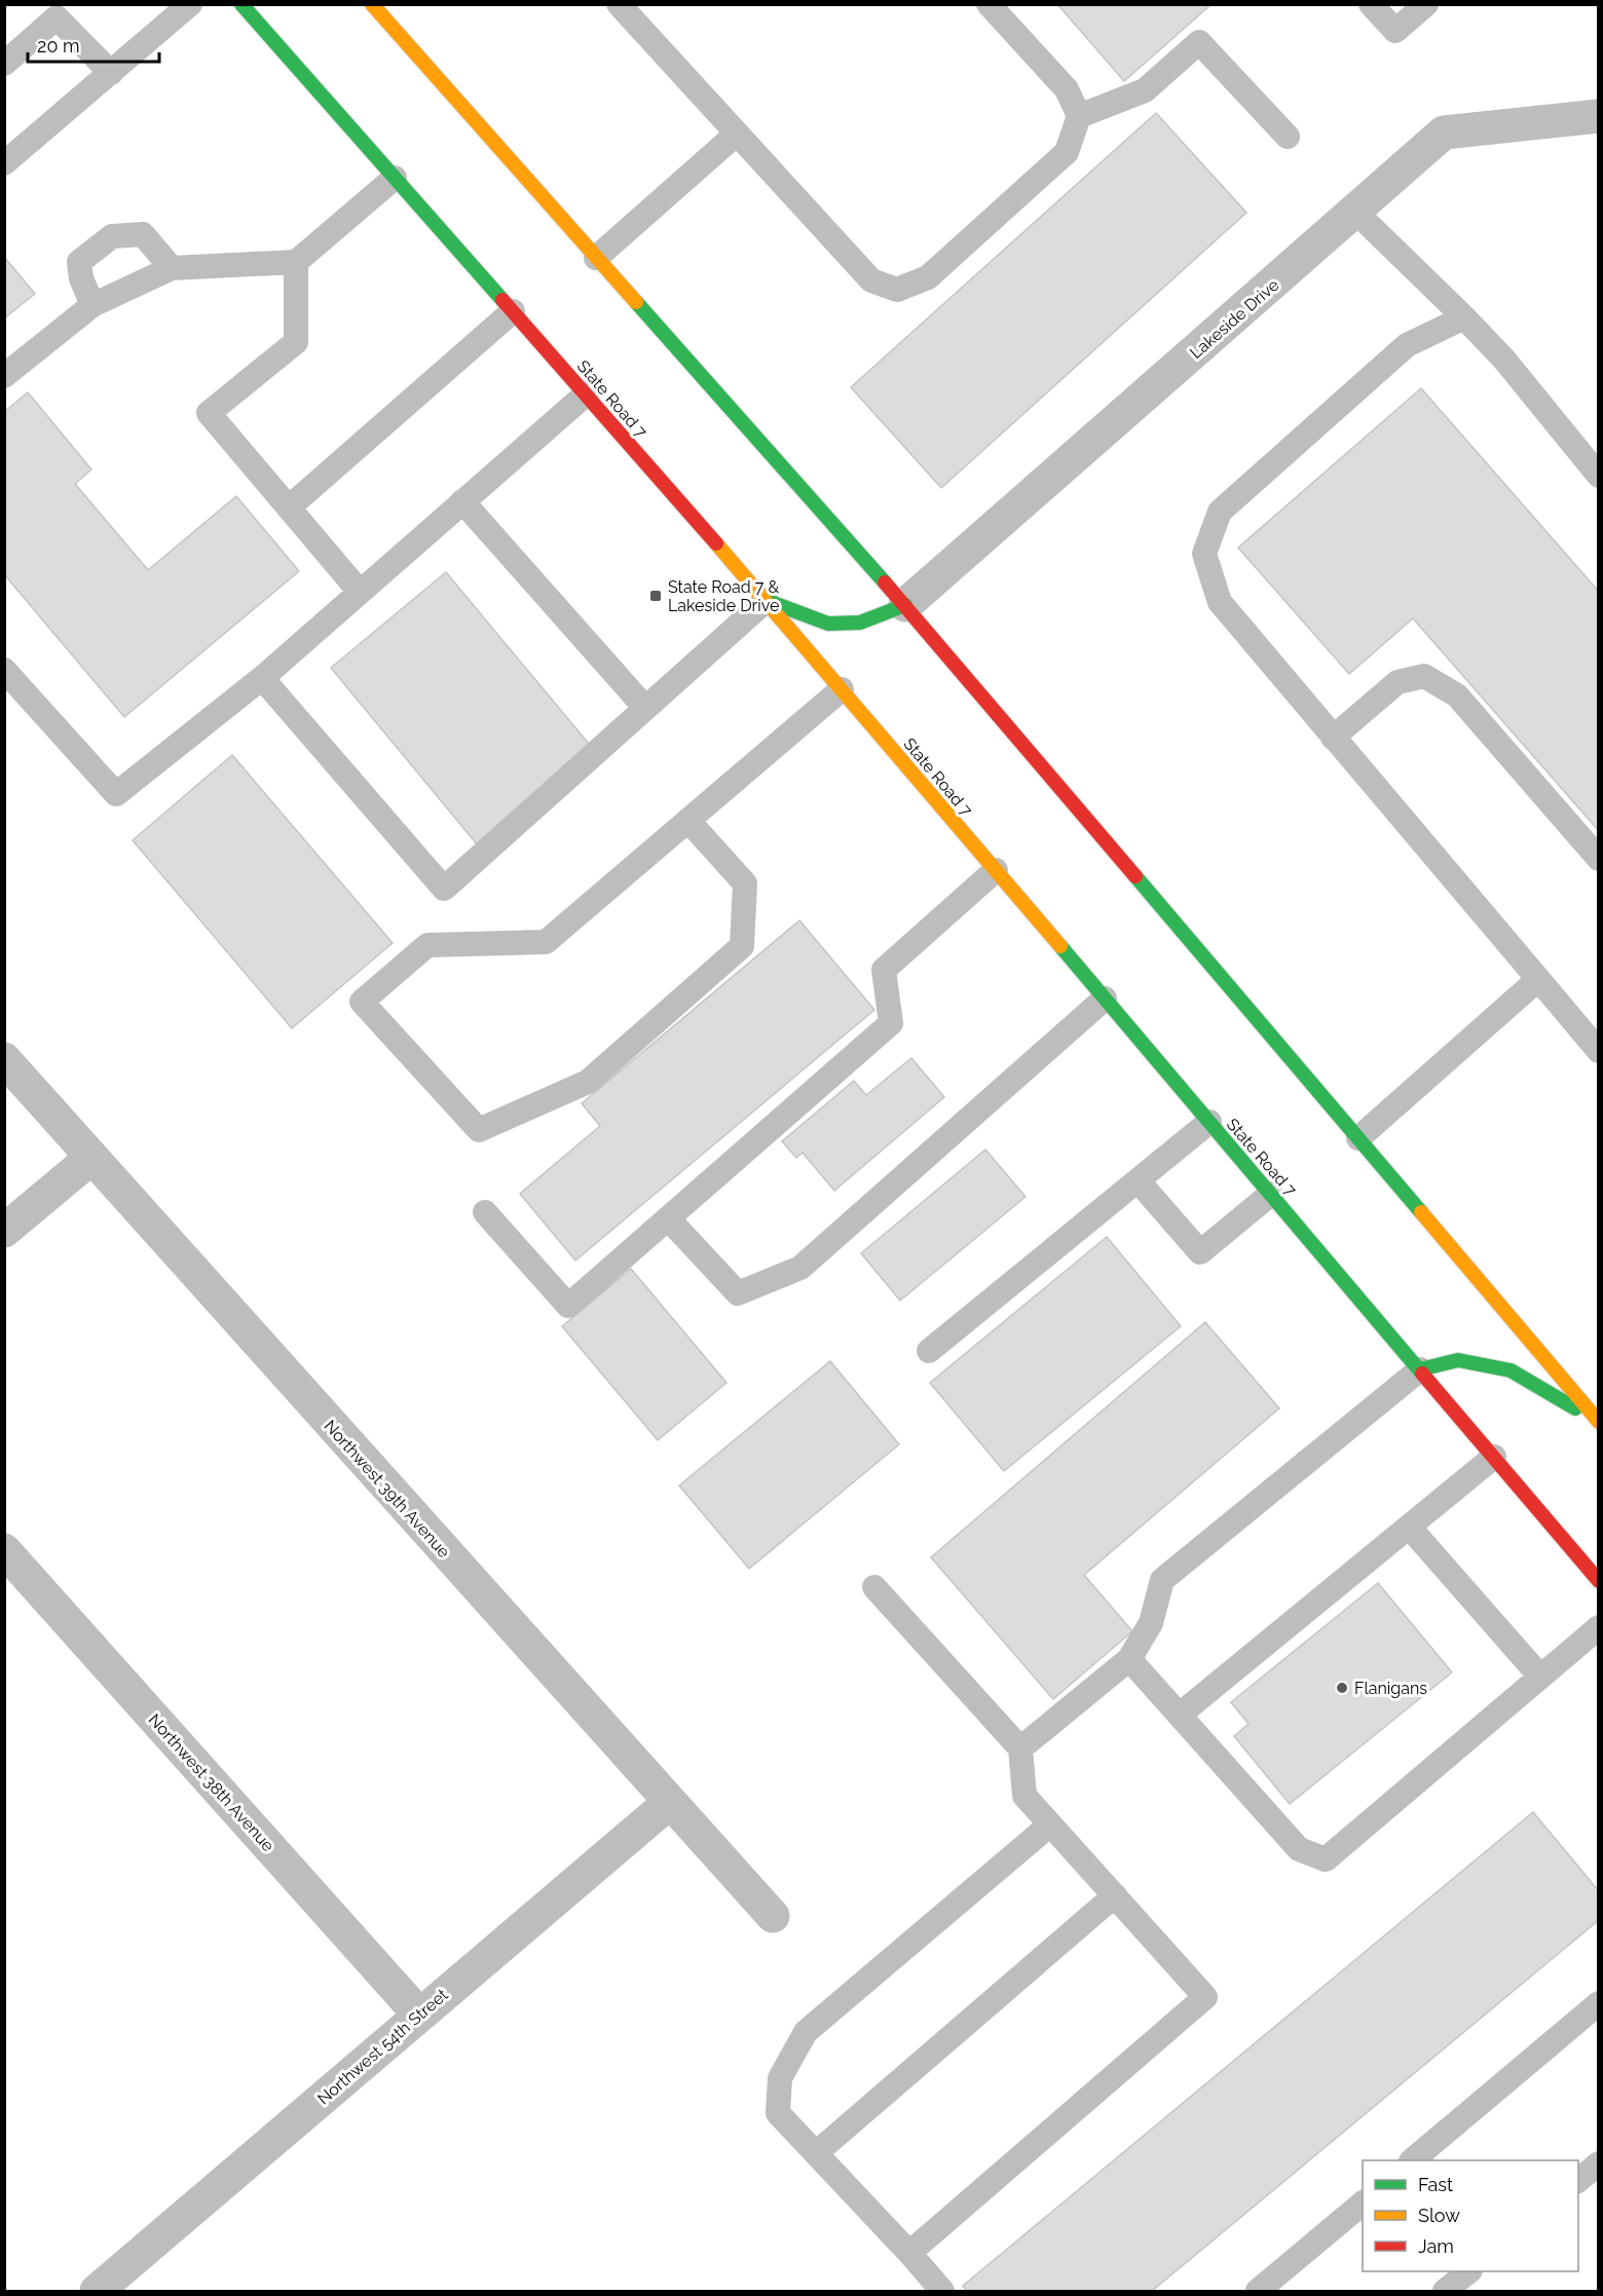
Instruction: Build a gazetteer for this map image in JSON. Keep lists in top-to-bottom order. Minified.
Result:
{"streets":{"main road":["State Road 7"],"street":["Lakeside Drive","Northwest 39th Avenue","Northwest 38th Avenue","Northwest 54th Street"]},"crossings":[["Northwest 39th Avenue","Northwest 54th Street"],["Northwest 38th Avenue","Northwest 54th Street"]],"places":{"transit":["State Road 7 & Lakeside Drive"],"other":["Flanigans"]},"legend":["Fast","Slow","Jam"],"scale_bar":"20 m"}
